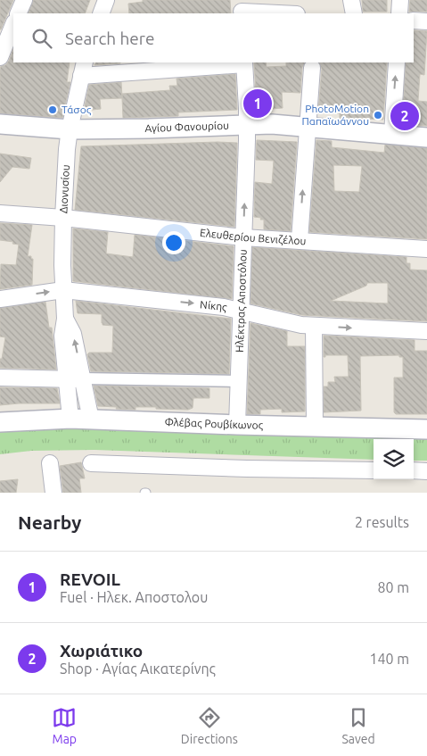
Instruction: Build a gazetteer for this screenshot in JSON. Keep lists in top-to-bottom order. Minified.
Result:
{"streets":{"street":["Αγίου Φανουρίου","Διονυσίου","Ελευθερίου Βενιζέλου","Ηλέκτρας Αποστόλου","Νίκης","Φλέβας Ρουβίκωνος"]},"crossings":[["Αγίου Φανουρίου","Διονυσίου"],["Αγίου Φανουρίου","Ηλέκτρας Αποστόλου"],["Διονυσίου","Ελευθερίου Βενιζέλου"],["Διονυσίου","Νίκης"],["Διονυσίου","Φλέβας Ρουβίκωνος"],["Ελευθερίου Βενιζέλου","Ηλέκτρας Αποστόλου"],["Ηλέκτρας Αποστόλου","Νίκης"],["Ηλέκτρας Αποστόλου","Φλέβας Ρουβίκωνος"]],"places":["Τάσος","PhotoMotion Παπαϊωάννου"],"page":{"search":"Search here","pins":["1","2"],"heading":["Nearby","2 results"],"list":[{"mark":"1","name":"REVOIL","note":"Fuel · Ηλεκ. Αποστολου","value":"80 m"},{"mark":"2","name":"Χωριάτικο","note":"Shop · Αγίας Αικατερίνης","value":"140 m"}],"nav":["Map","Directions","Saved"]}}
